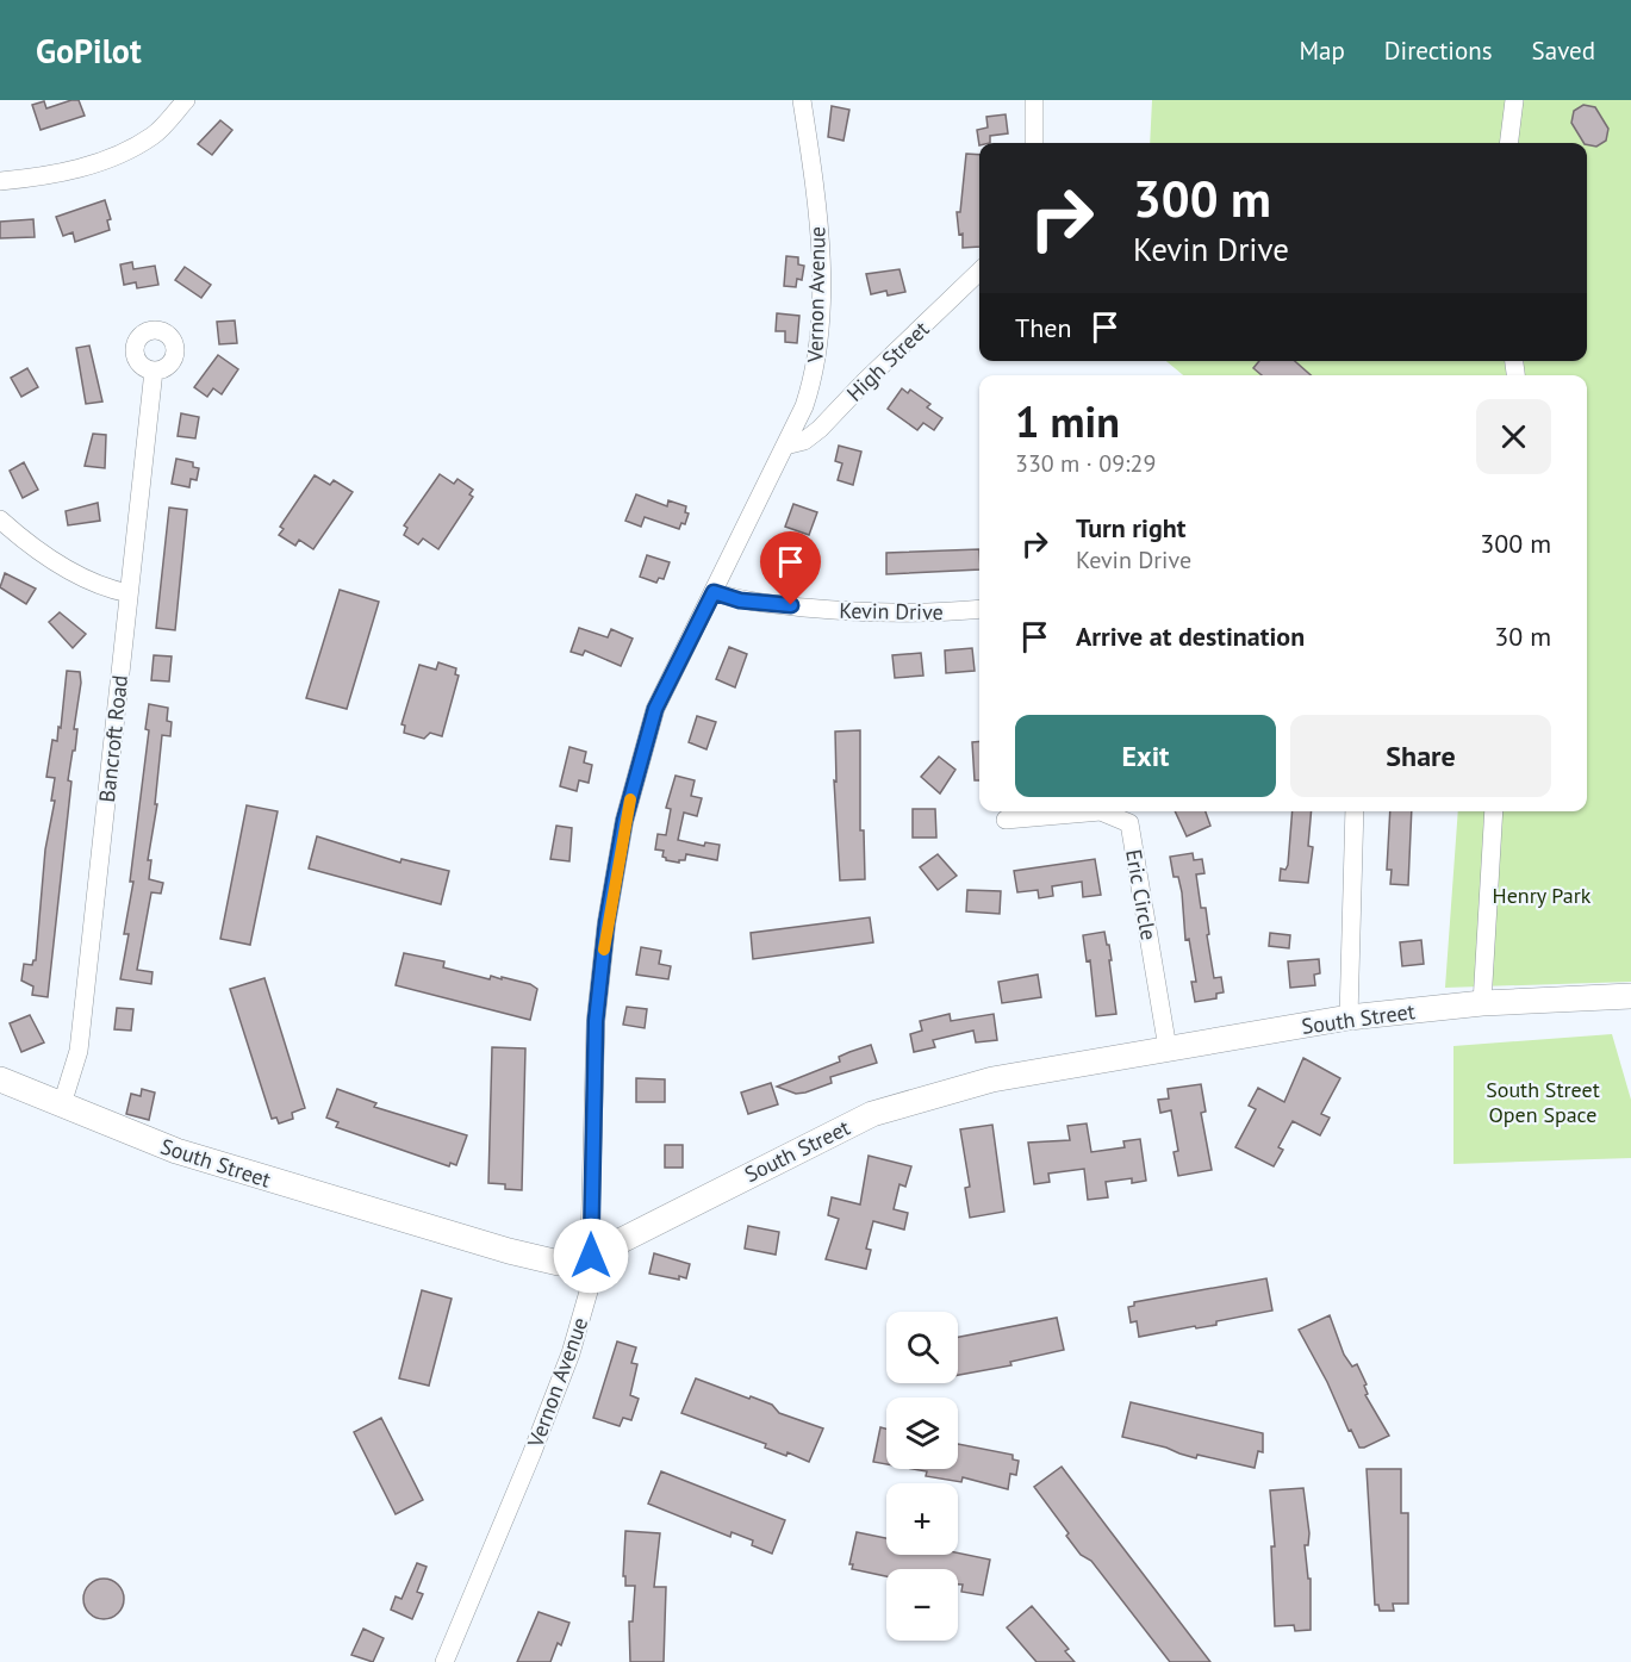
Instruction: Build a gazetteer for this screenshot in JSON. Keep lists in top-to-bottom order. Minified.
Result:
{"streets":{"street":["Vernon Avenue","High Street","Kevin Drive","Bancroft Road","Eric Circle","South Street"]},"crossings":[["Vernon Avenue","High Street"],["Vernon Avenue","Kevin Drive"],["Vernon Avenue","South Street"],["Bancroft Road","South Street"],["Eric Circle","South Street"]],"parks":["Henry Park","South Street Open Space"],"page":{"header":"GoPilot","nav":["Map","Directions","Saved"],"turn":["300 m","Kevin Drive"],"then":"Then","heading":["1 min","330 m · 09:29"],"list":[{"name":"Turn right","note":"Kevin Drive","value":"300 m"},{"name":"Arrive at destination","value":"30 m"}],"buttons":["Exit","Share"],"map_buttons":["+","−"]}}
